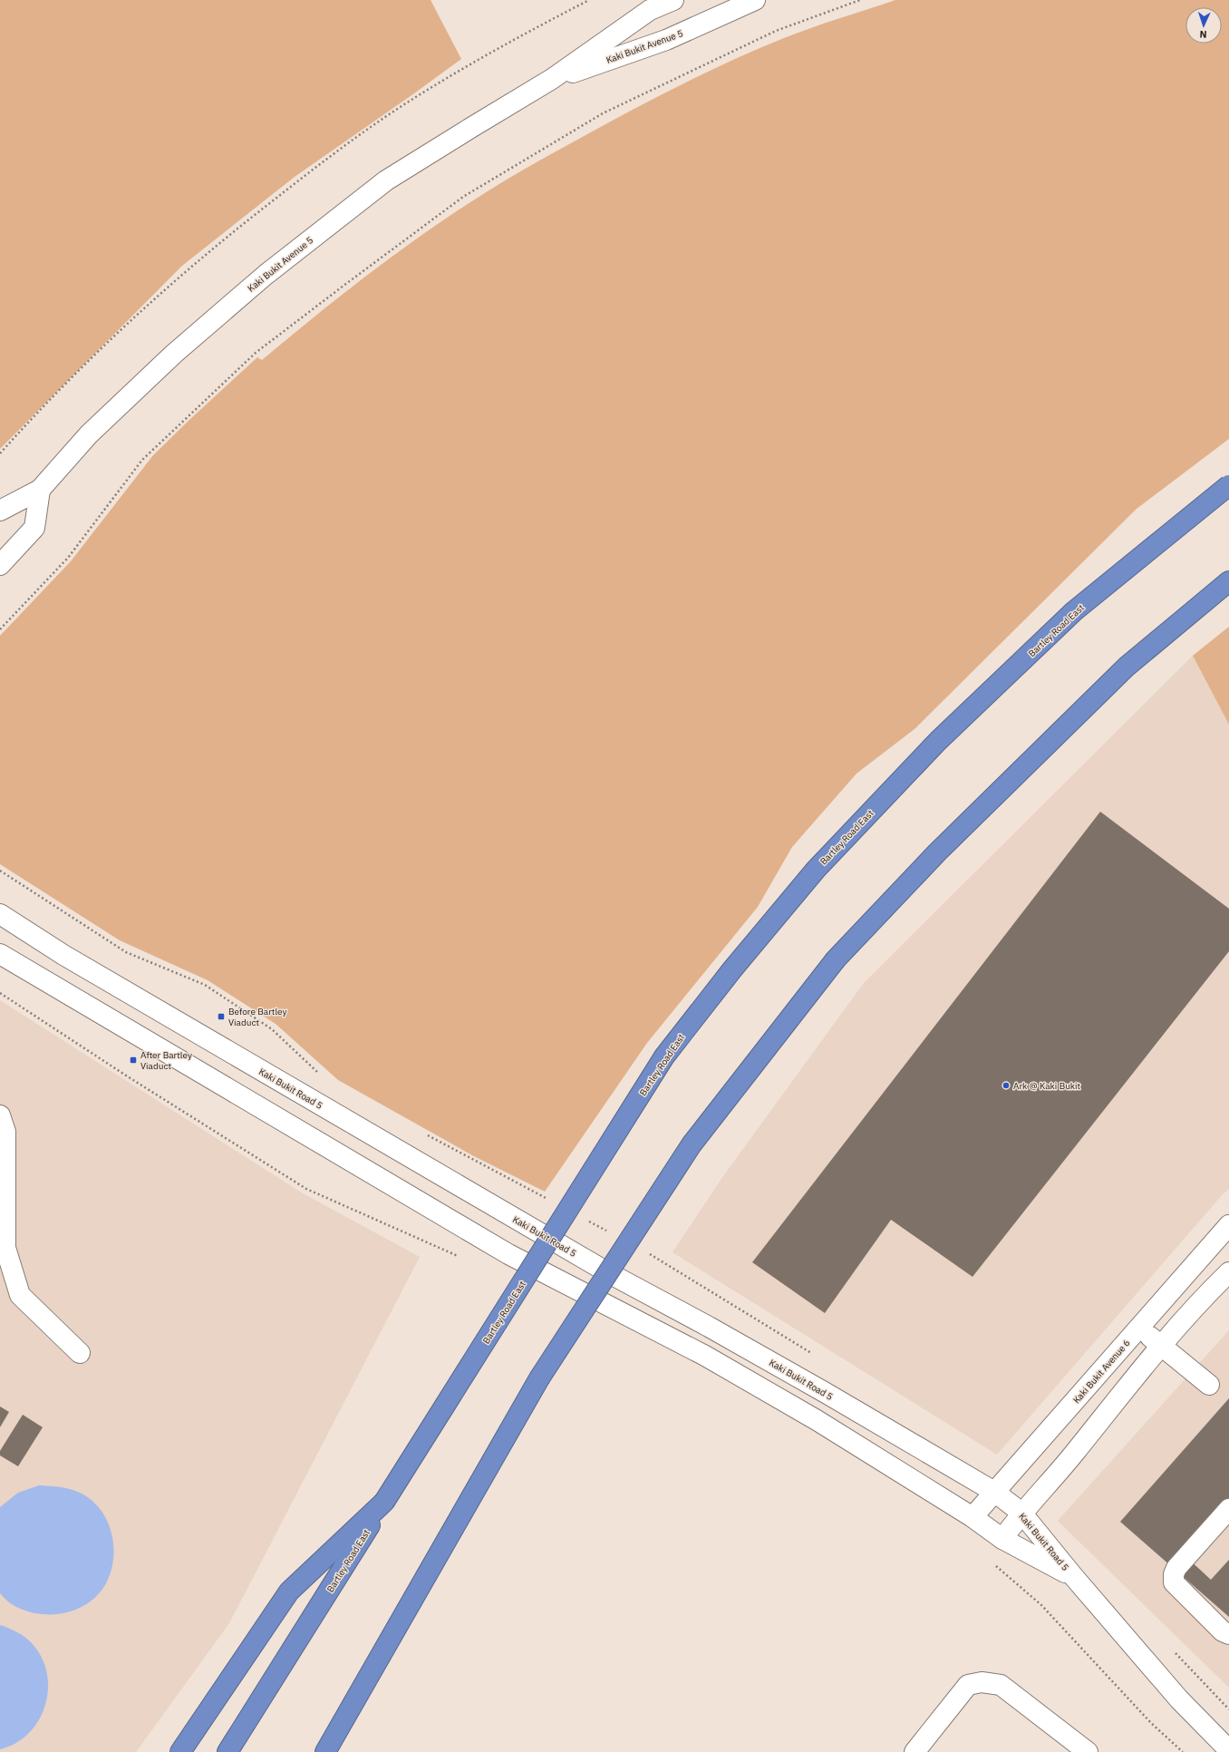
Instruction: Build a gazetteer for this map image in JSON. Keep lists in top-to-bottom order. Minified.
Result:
{"streets":{"highway":["Bartley Road East"],"street":["Kaki Bukit Avenue 5","Kaki Bukit Road 5","Kaki Bukit Avenue 6"]},"crossings":[["Kaki Bukit Road 5","Kaki Bukit Avenue 6"]],"places":{"transit":["Before Bartley Viaduct","After Bartley Viaduct"],"other":["Ark @ Kaki Bukit"]},"north":"bottom"}
